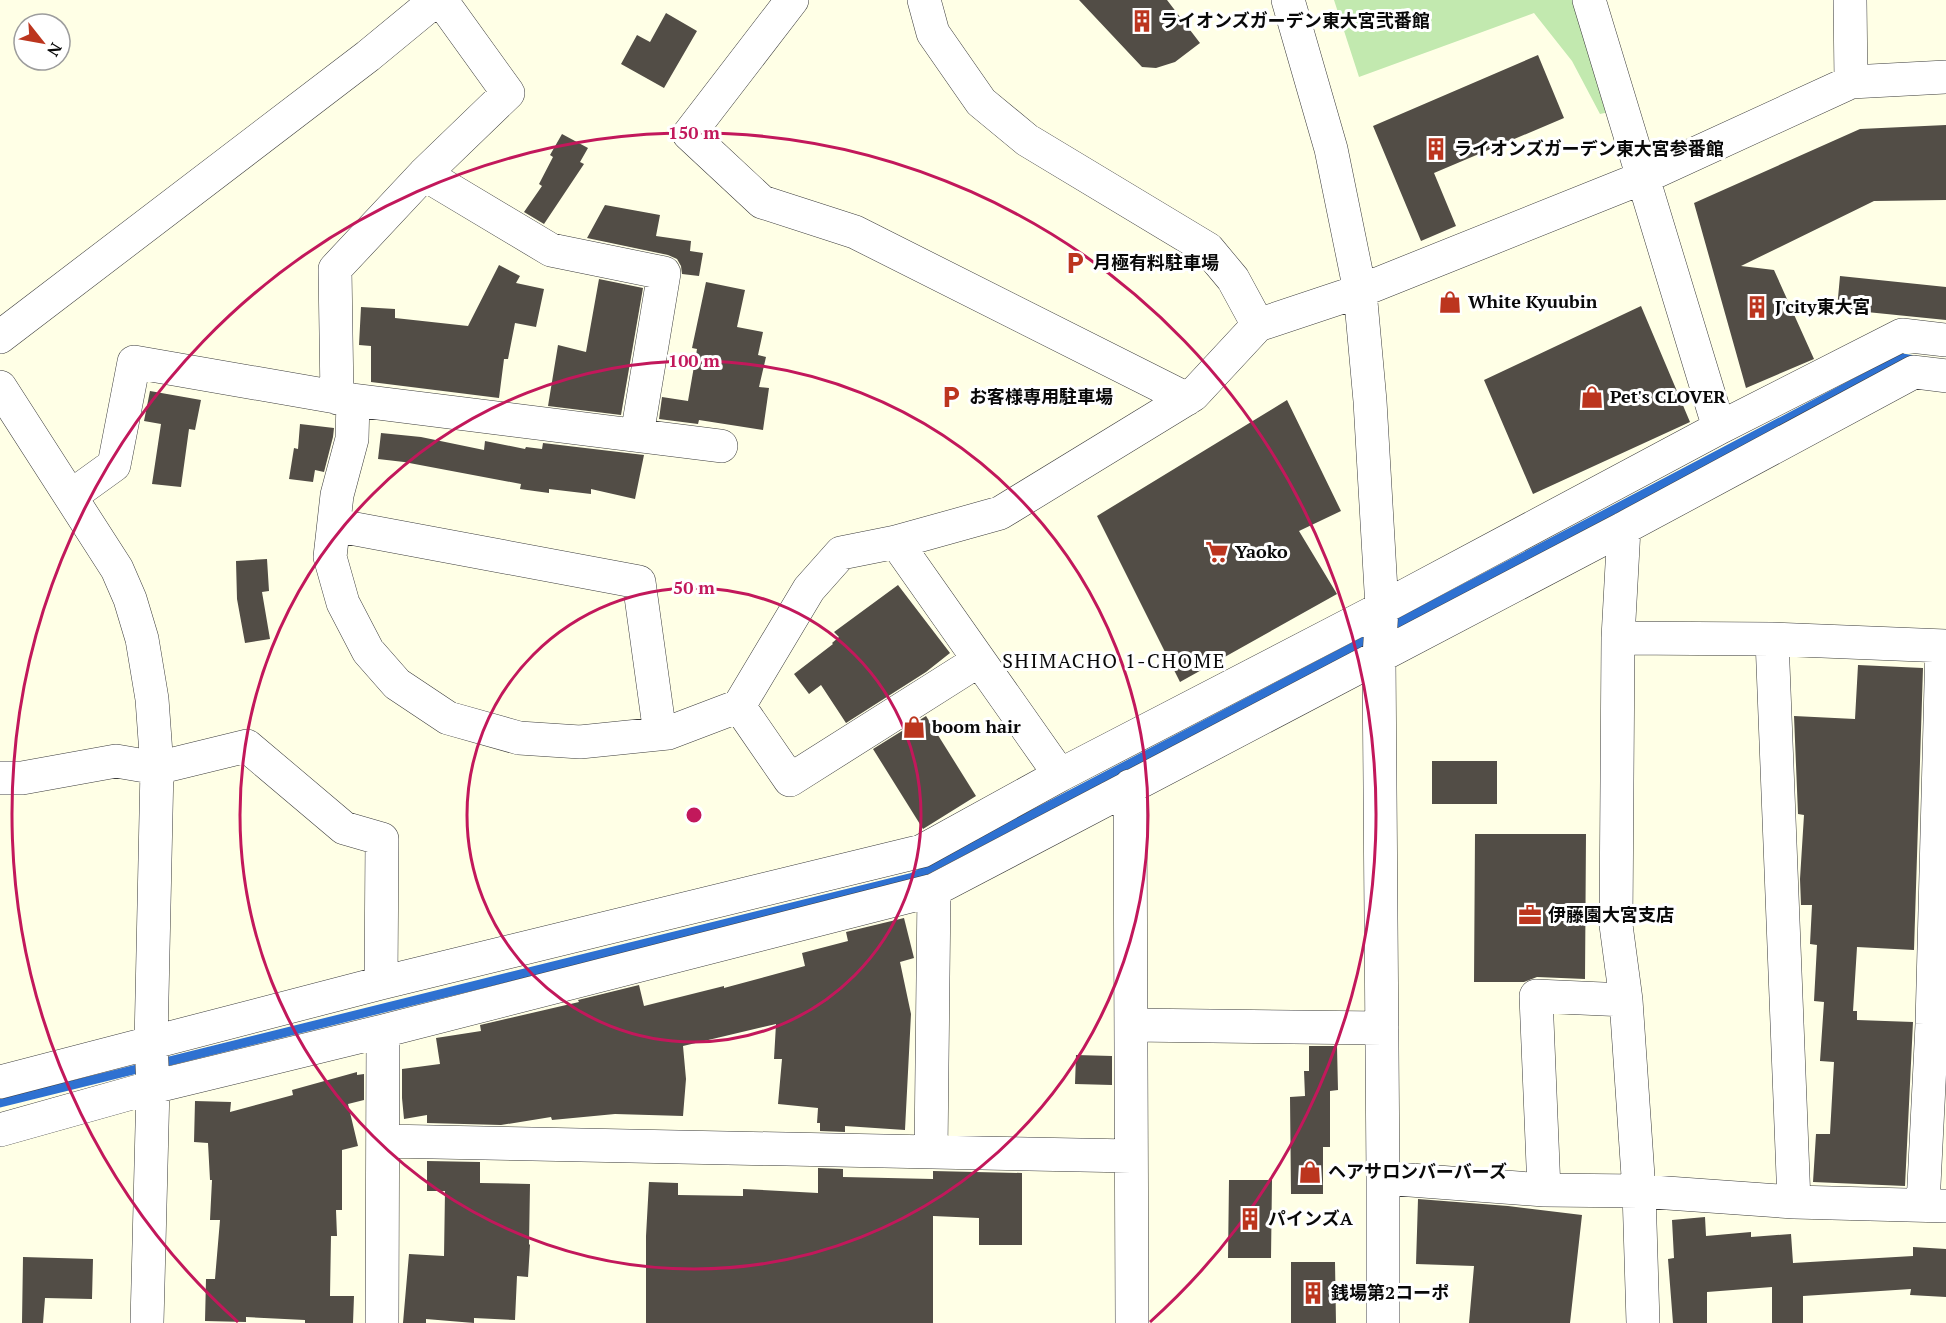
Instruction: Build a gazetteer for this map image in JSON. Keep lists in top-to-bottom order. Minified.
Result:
{"districts":["SHIMACHO 1-CHOME"],"places":{"building":["ライオンズガーデン東大宮弐番館","ライオンズガーデン東大宮参番館","J'city東大宮","パインズA","銭場第2コーポ"],"parking":["月極有料駐車場","お客様専用駐車場"],"shop":["White Kyuubin","Pet's CLOVER","boom hair","ヘアサロンバーバーズ"],"supermarket":["Yaoko"],"office":["伊藤園大宮支店"]},"north":"bottom right","rings":["150 m","100 m","50 m"]}
